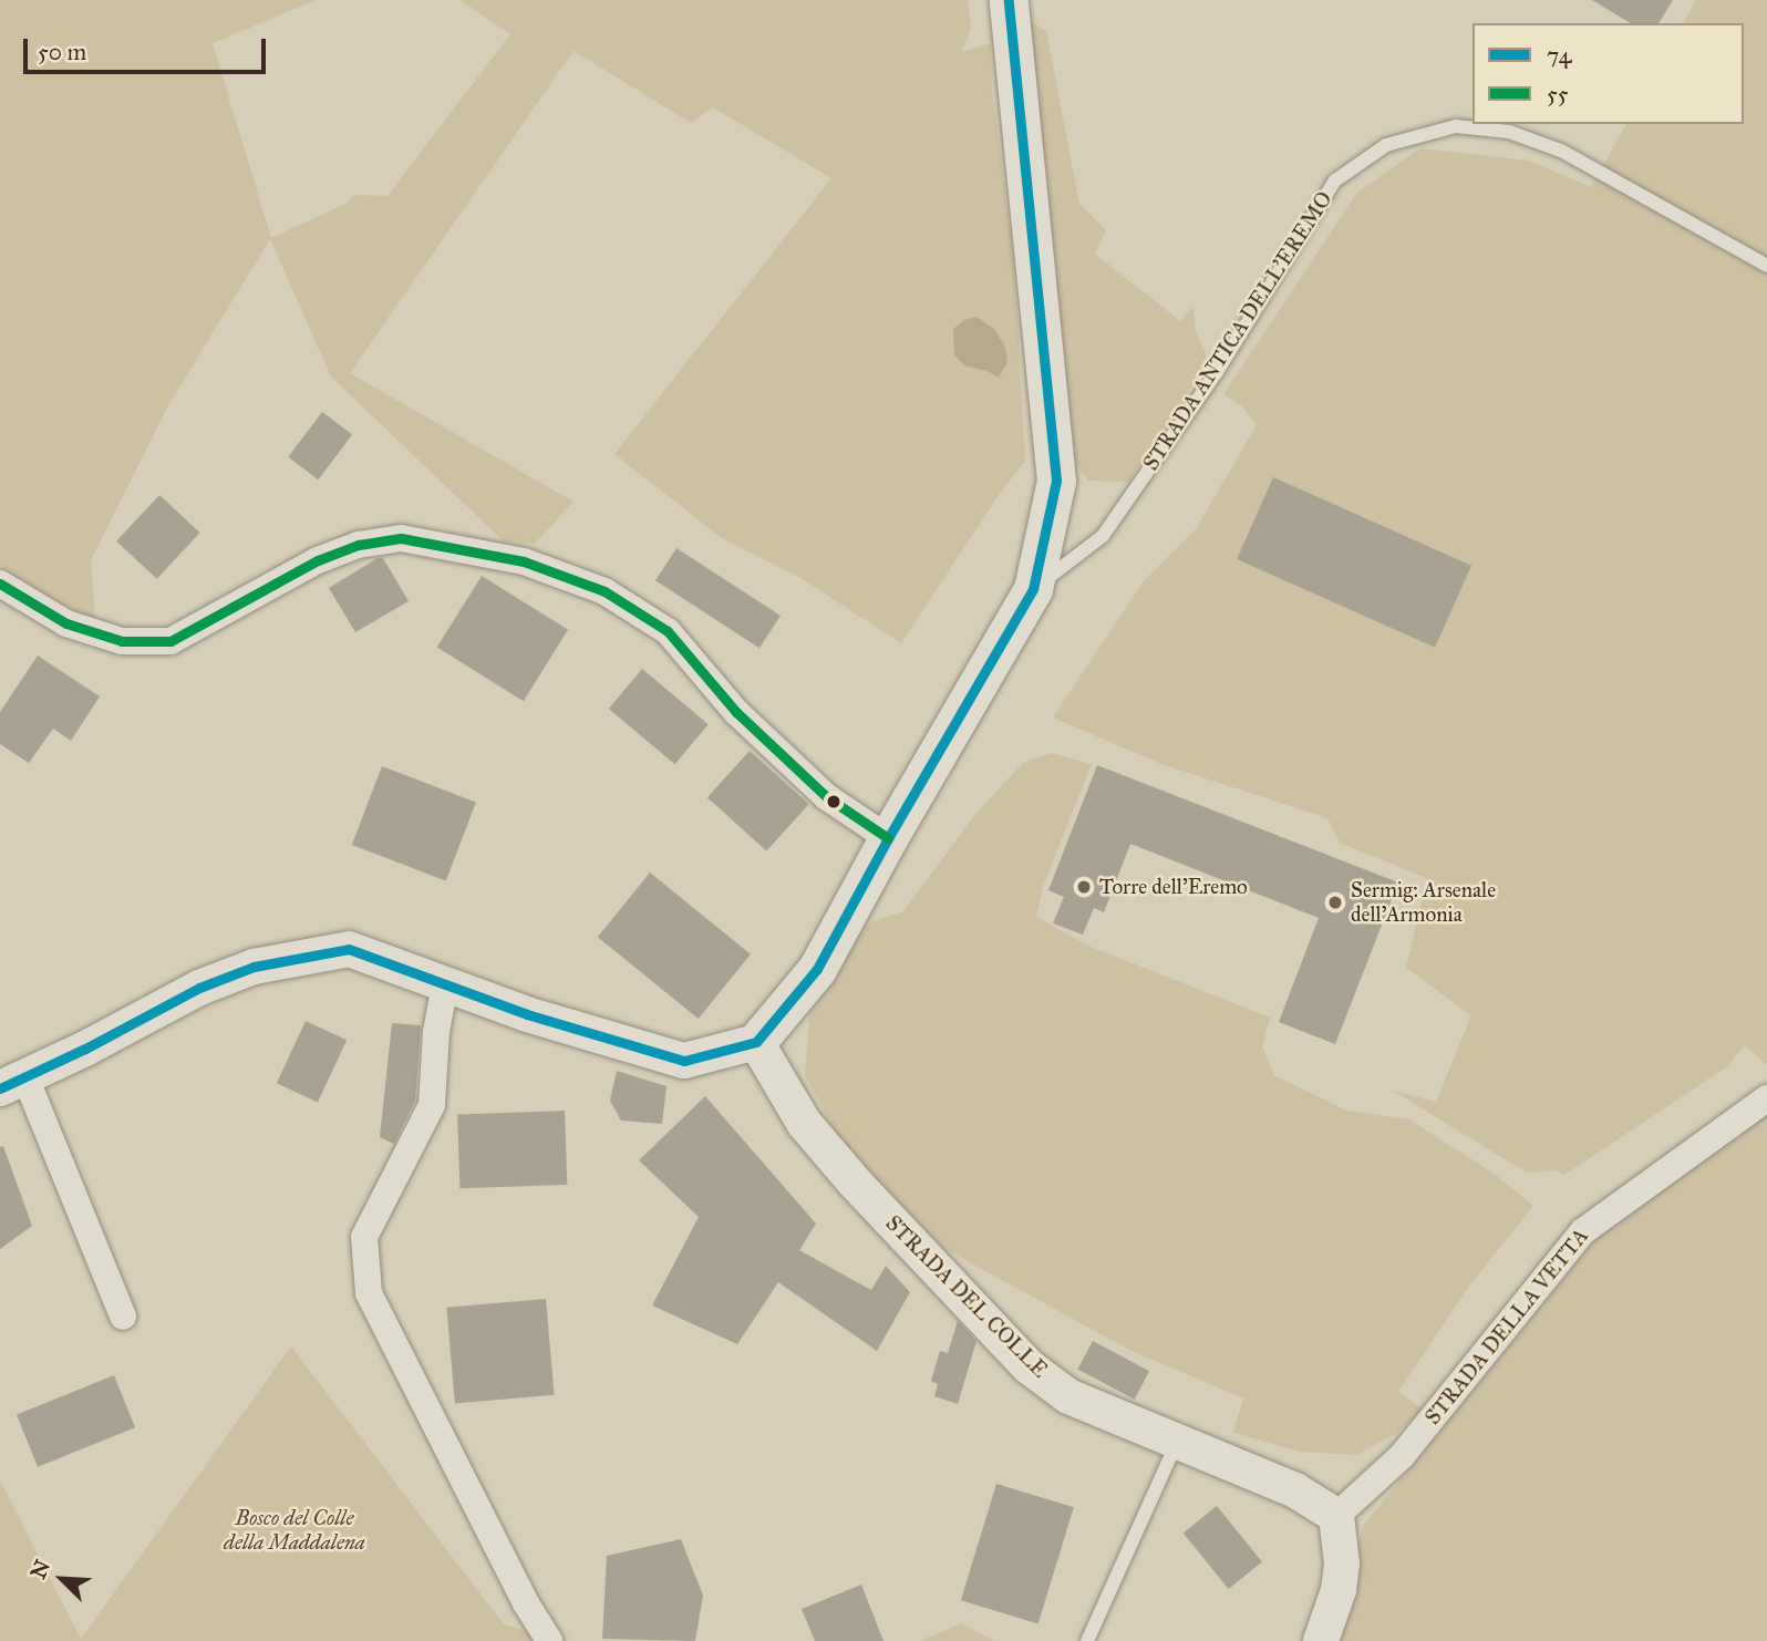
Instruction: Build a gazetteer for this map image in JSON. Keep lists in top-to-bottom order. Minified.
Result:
{"streets":{"street":["STRADA DEL COLLE","STRADA DELLA VETTA"],"lane":["STRADA ANTICA DELL'EREMO"]},"crossings":[["STRADA DEL COLLE","STRADA DELLA VETTA"]],"parks":["Bosco del Colle della Maddalena"],"places":["Torre dell'Eremo","Sermig: Arsenale dell'Armonia"],"lines":["transit line 74","transit line 55"],"legend":["74","55"],"scale_bar":"50 m","north":"top left"}
